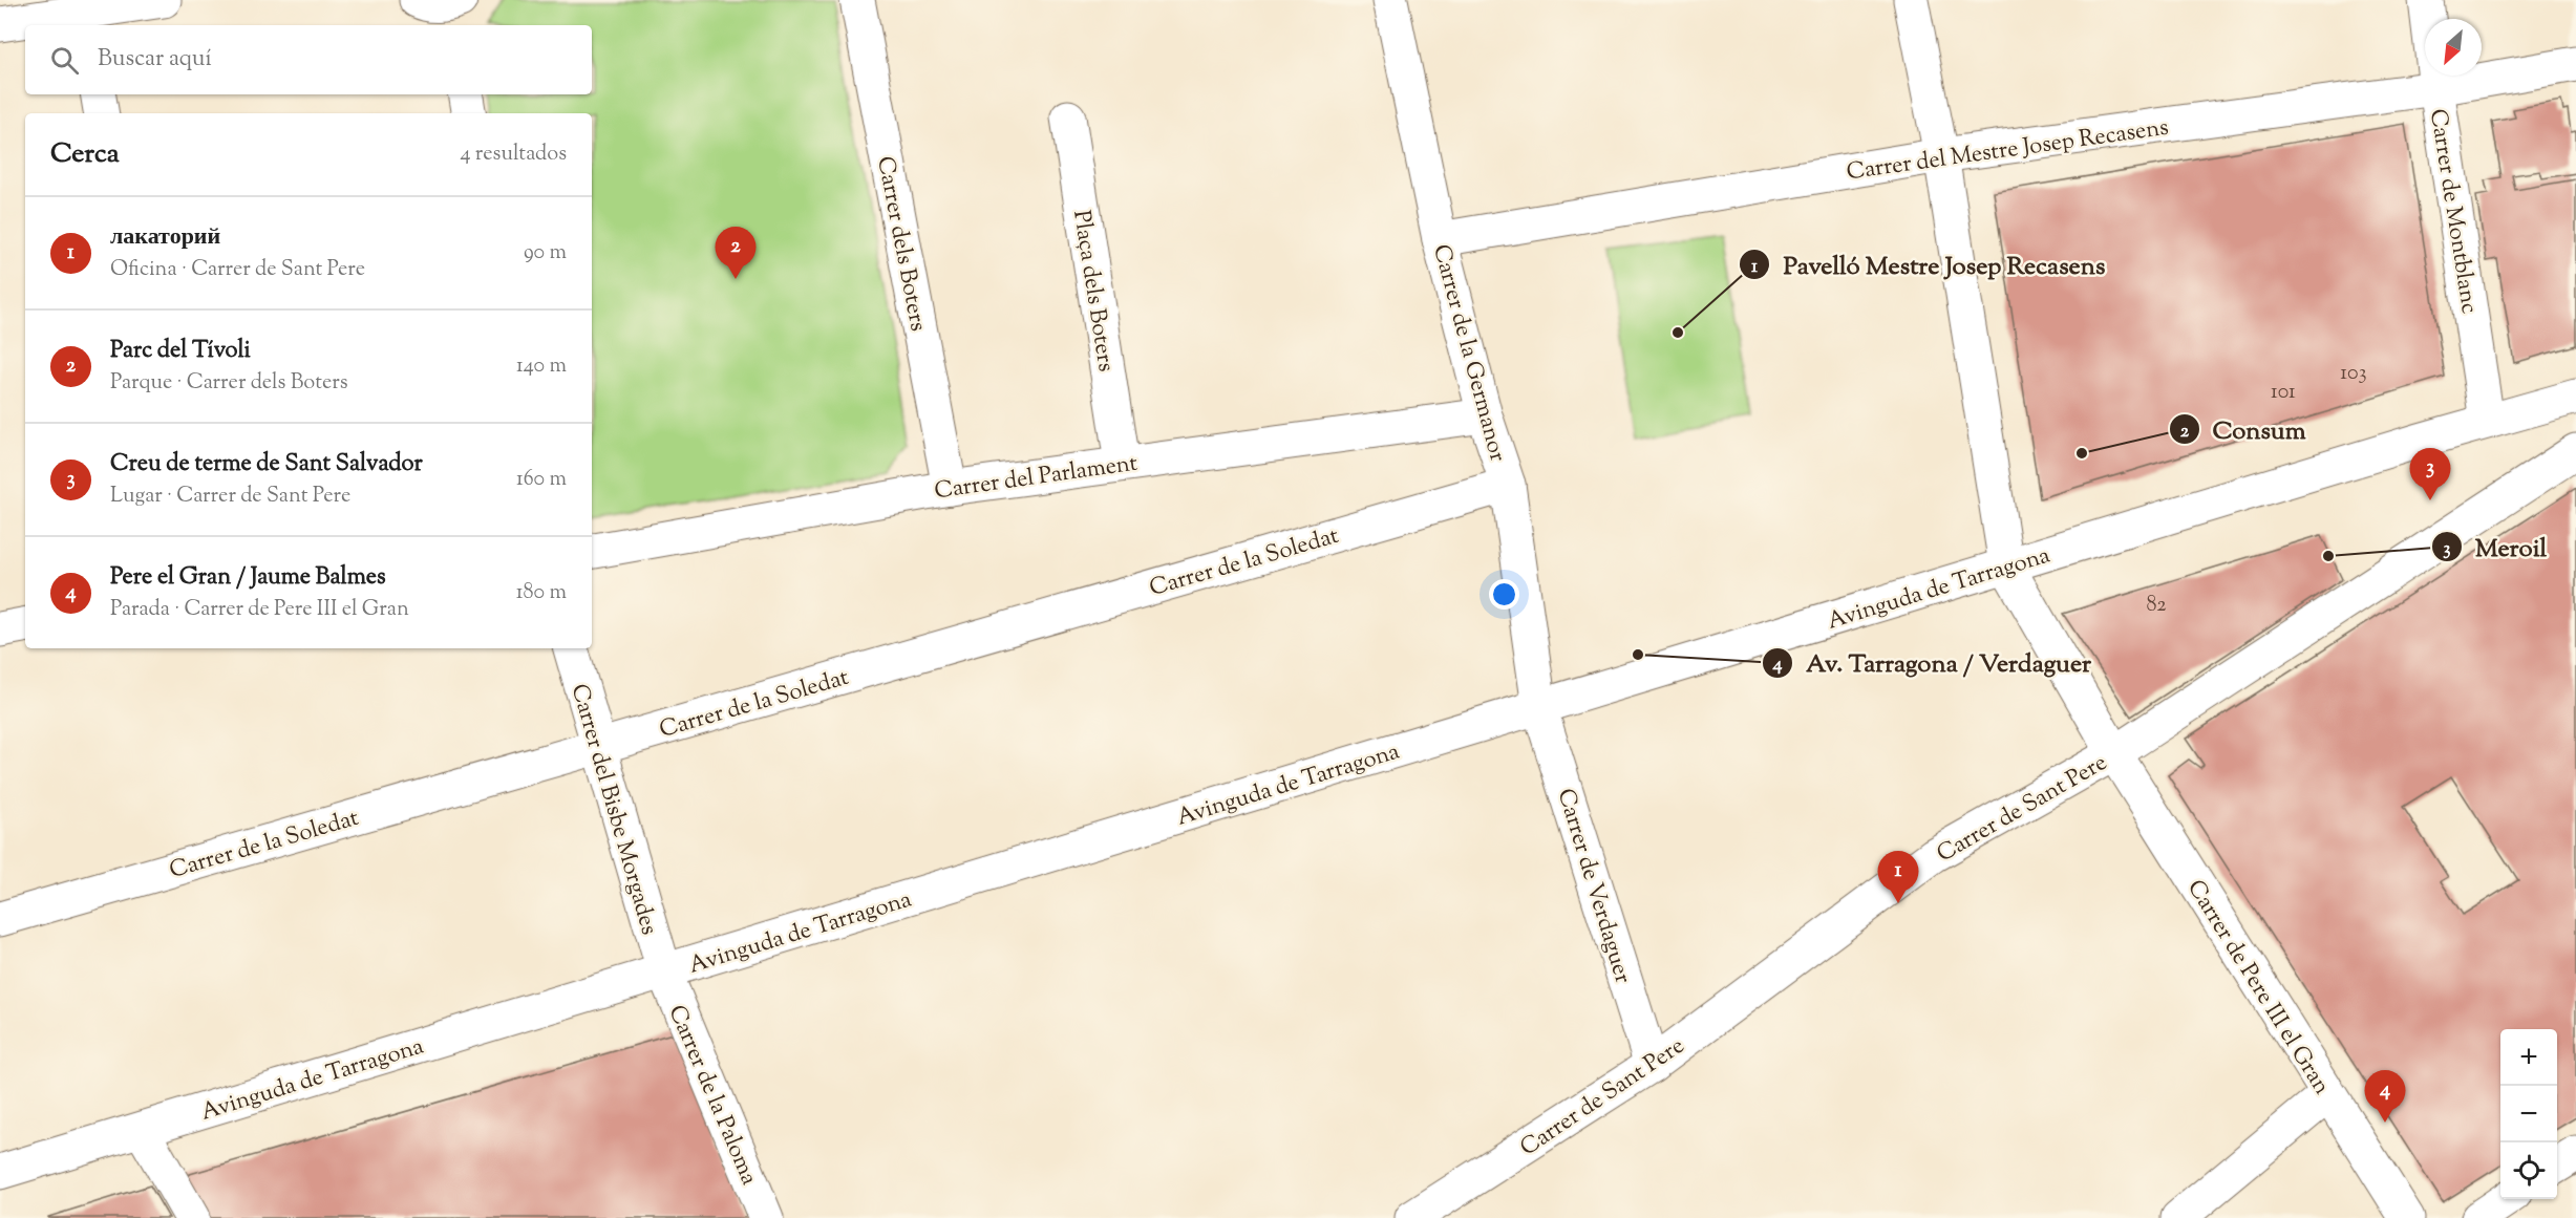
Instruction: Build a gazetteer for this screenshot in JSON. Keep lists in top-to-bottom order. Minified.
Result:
{"streets":{"street":["Carrer del Mestre Josep Recasens","Carrer de Montblanc","Carrer dels Boters","Plaça dels Boters","Carrer de la Germanor","Carrer del Parlament","Carrer de la Soledat","Avinguda de Tarragona","Carrer de Sant Pere","Carrer del Bisbe Morgades","Carrer de Verdaguer","Carrer de Pere III el Gran","Carrer de la Paloma"]},"crossings":[["Carrer del Mestre Josep Recasens","Carrer de Montblanc"],["Carrer del Mestre Josep Recasens","Carrer de la Germanor"],["Carrer de Montblanc","Avinguda de Tarragona"],["Carrer dels Boters","Carrer del Parlament"],["Plaça dels Boters","Carrer del Parlament"],["Carrer de la Germanor","Carrer del Parlament"],["Carrer de la Germanor","Carrer de la Soledat"],["Carrer de la Germanor","Avinguda de Tarragona"],["Carrer de la Germanor","Carrer de Verdaguer"],["Carrer de la Soledat","Carrer del Bisbe Morgades"],["Avinguda de Tarragona","Carrer del Bisbe Morgades"],["Avinguda de Tarragona","Carrer de Verdaguer"],["Avinguda de Tarragona","Carrer de Pere III el Gran"],["Avinguda de Tarragona","Carrer de la Paloma"],["Carrer de Sant Pere","Carrer de Verdaguer"],["Carrer de Sant Pere","Carrer de Pere III el Gran"],["Carrer del Bisbe Morgades","Carrer de la Paloma"]],"places":["Pavelló Mestre Josep Recasens","Consum","Meroil","Av. Tarragona / Verdaguer"],"house_numbers":["103","101","82"],"north":"bottom left","page":{"search":"Buscar aquí","heading":["Cerca","4 resultados"],"list":[{"mark":"1","name":"лакаторий","note":"Oficina · Carrer de Sant Pere","value":"90 m"},{"mark":"2","name":"Parc del Tívoli","note":"Parque · Carrer dels Boters","value":"140 m"},{"mark":"3","name":"Creu de terme de Sant Salvador","note":"Lugar · Carrer de Sant Pere","value":"160 m"},{"mark":"4","name":"Pere el Gran / Jaume Balmes","note":"Parada · Carrer de Pere III el Gran","value":"180 m"}],"pins":["2","3","1","4"],"map_buttons":["+","−"]}}
